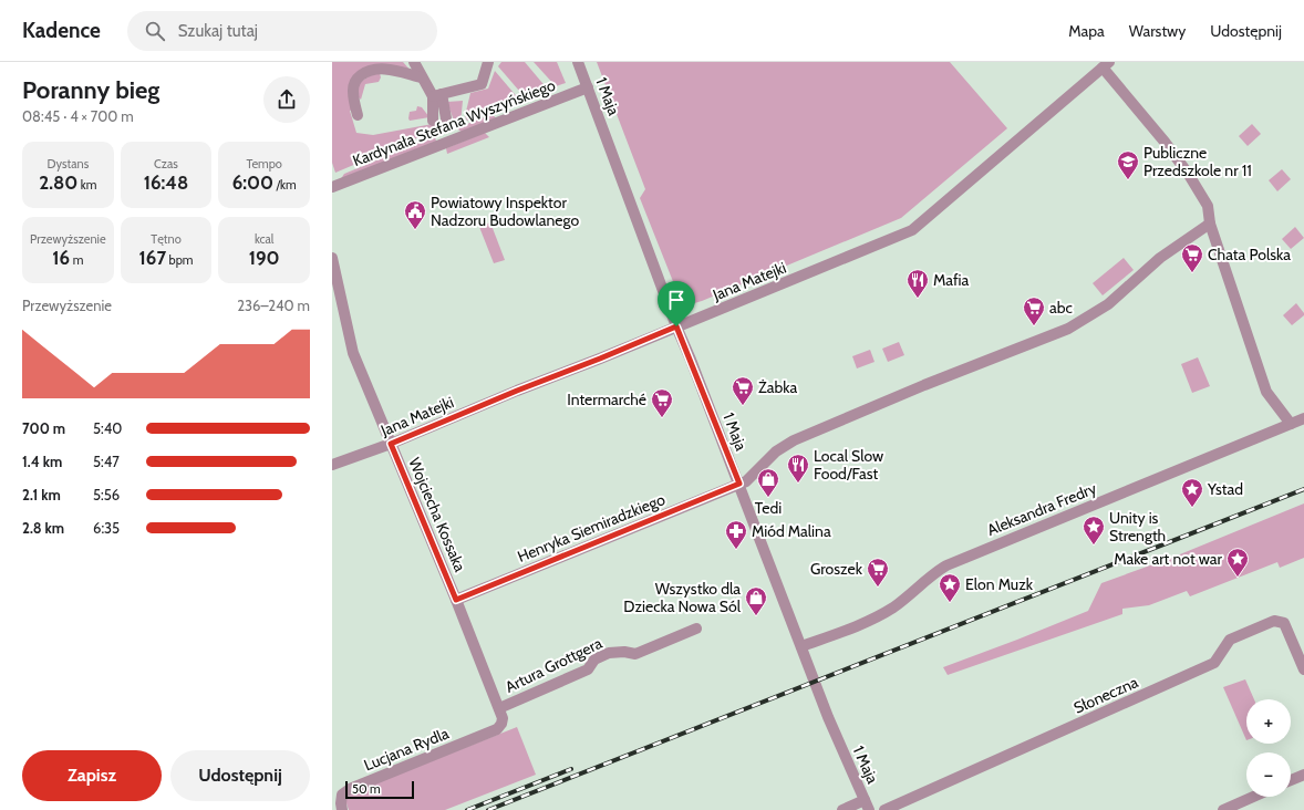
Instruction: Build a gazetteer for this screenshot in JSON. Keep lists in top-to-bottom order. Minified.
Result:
{"streets":{"street":["1 Maja","Kardynała Stefana Wyszyńskiego","Jana Matejki","Aleksandra Fredry","Wojciecha Kossaka","Henryka Siemiradzkiego","Artura Grottgera","Słoneczna","Lucjana Rydla"]},"crossings":[["1 Maja","Kardynała Stefana Wyszyńskiego"],["1 Maja","Jana Matejki"],["1 Maja","Aleksandra Fredry"],["1 Maja","Henryka Siemiradzkiego"],["Jana Matejki","Wojciecha Kossaka"],["Wojciecha Kossaka","Henryka Siemiradzkiego"],["Wojciecha Kossaka","Artura Grottgera"],["Wojciecha Kossaka","Lucjana Rydla"]],"places":{"school or university":["Publiczne Przedszkole nr 11"],"public building":["Powiatowy Inspektor Nadzoru Budowlanego"],"supermarket":["Chata Polska","abc","Żabka","Intermarché","Groszek"],"restaurant":["Mafia","Local Slow Food/Fast"],"shop":["Tedi","Wszystko dla Dziecka Nowa Sól"],"place":["Ystad","Unity is Strength","Make art not war","Elon Muzk"],"pharmacy":["Miód Malina"]},"scale_bar":"50 m","page":{"header":"Kadence","search":"Szukaj tutaj","nav":["Mapa","Warstwy","Udostępnij"],"heading":["Poranny bieg","08:45 · 4 × 700 m"],"stats":[["Dystans","2.80 km"],["Czas","16:48"],["Tempo","6:00 /km"],["Przewyższenie","16 m"],["Tętno","167 bpm"],["kcal","190"]],"chart":["Przewyższenie","236–240 m"],"list":[{"name":"700 m","note":"5:40"},{"name":"1.4 km","note":"5:47"},{"name":"2.1 km","note":"5:56"},{"name":"2.8 km","note":"6:35"}],"map_buttons":["+","−"],"buttons":["Zapisz","Udostępnij"],"scale":"50 m"}}
